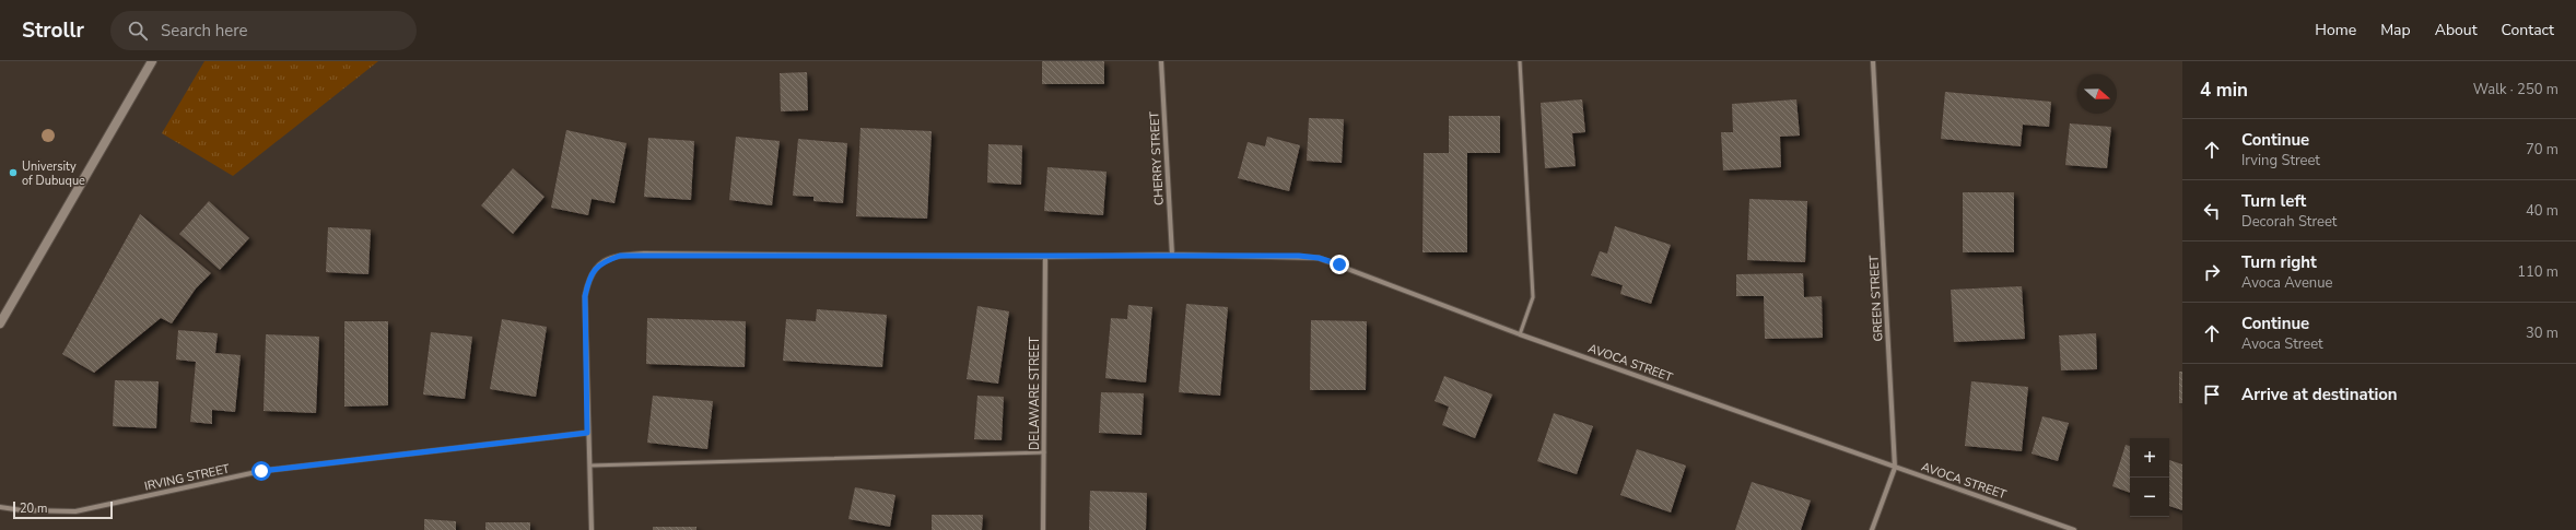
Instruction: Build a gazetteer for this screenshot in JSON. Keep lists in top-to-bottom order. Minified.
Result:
{"streets":{"street":["CHERRY STREET","GREEN STREET","AVOCA STREET","DELAWARE STREET","IRVING STREET"]},"crossings":[["CHERRY STREET","AVOCA STREET"],["GREEN STREET","AVOCA STREET"],["AVOCA STREET","DELAWARE STREET"],["AVOCA STREET","IRVING STREET"]],"places":["University of Dubuque"],"scale_bar":"20 m","north":"right","page":{"header":"Strollr","search":"Search here","nav":["Home","Map","About","Contact"],"heading":["4 min","Walk · 250 m"],"list":[["Continue","Irving Street","70 m"],["Turn left","Decorah Street","40 m"],["Turn right","Avoca Avenue","110 m"],["Continue","Avoca Street","30 m"],"Arrive at destination"],"map_buttons":["+","−"],"scale":"20 m"}}
